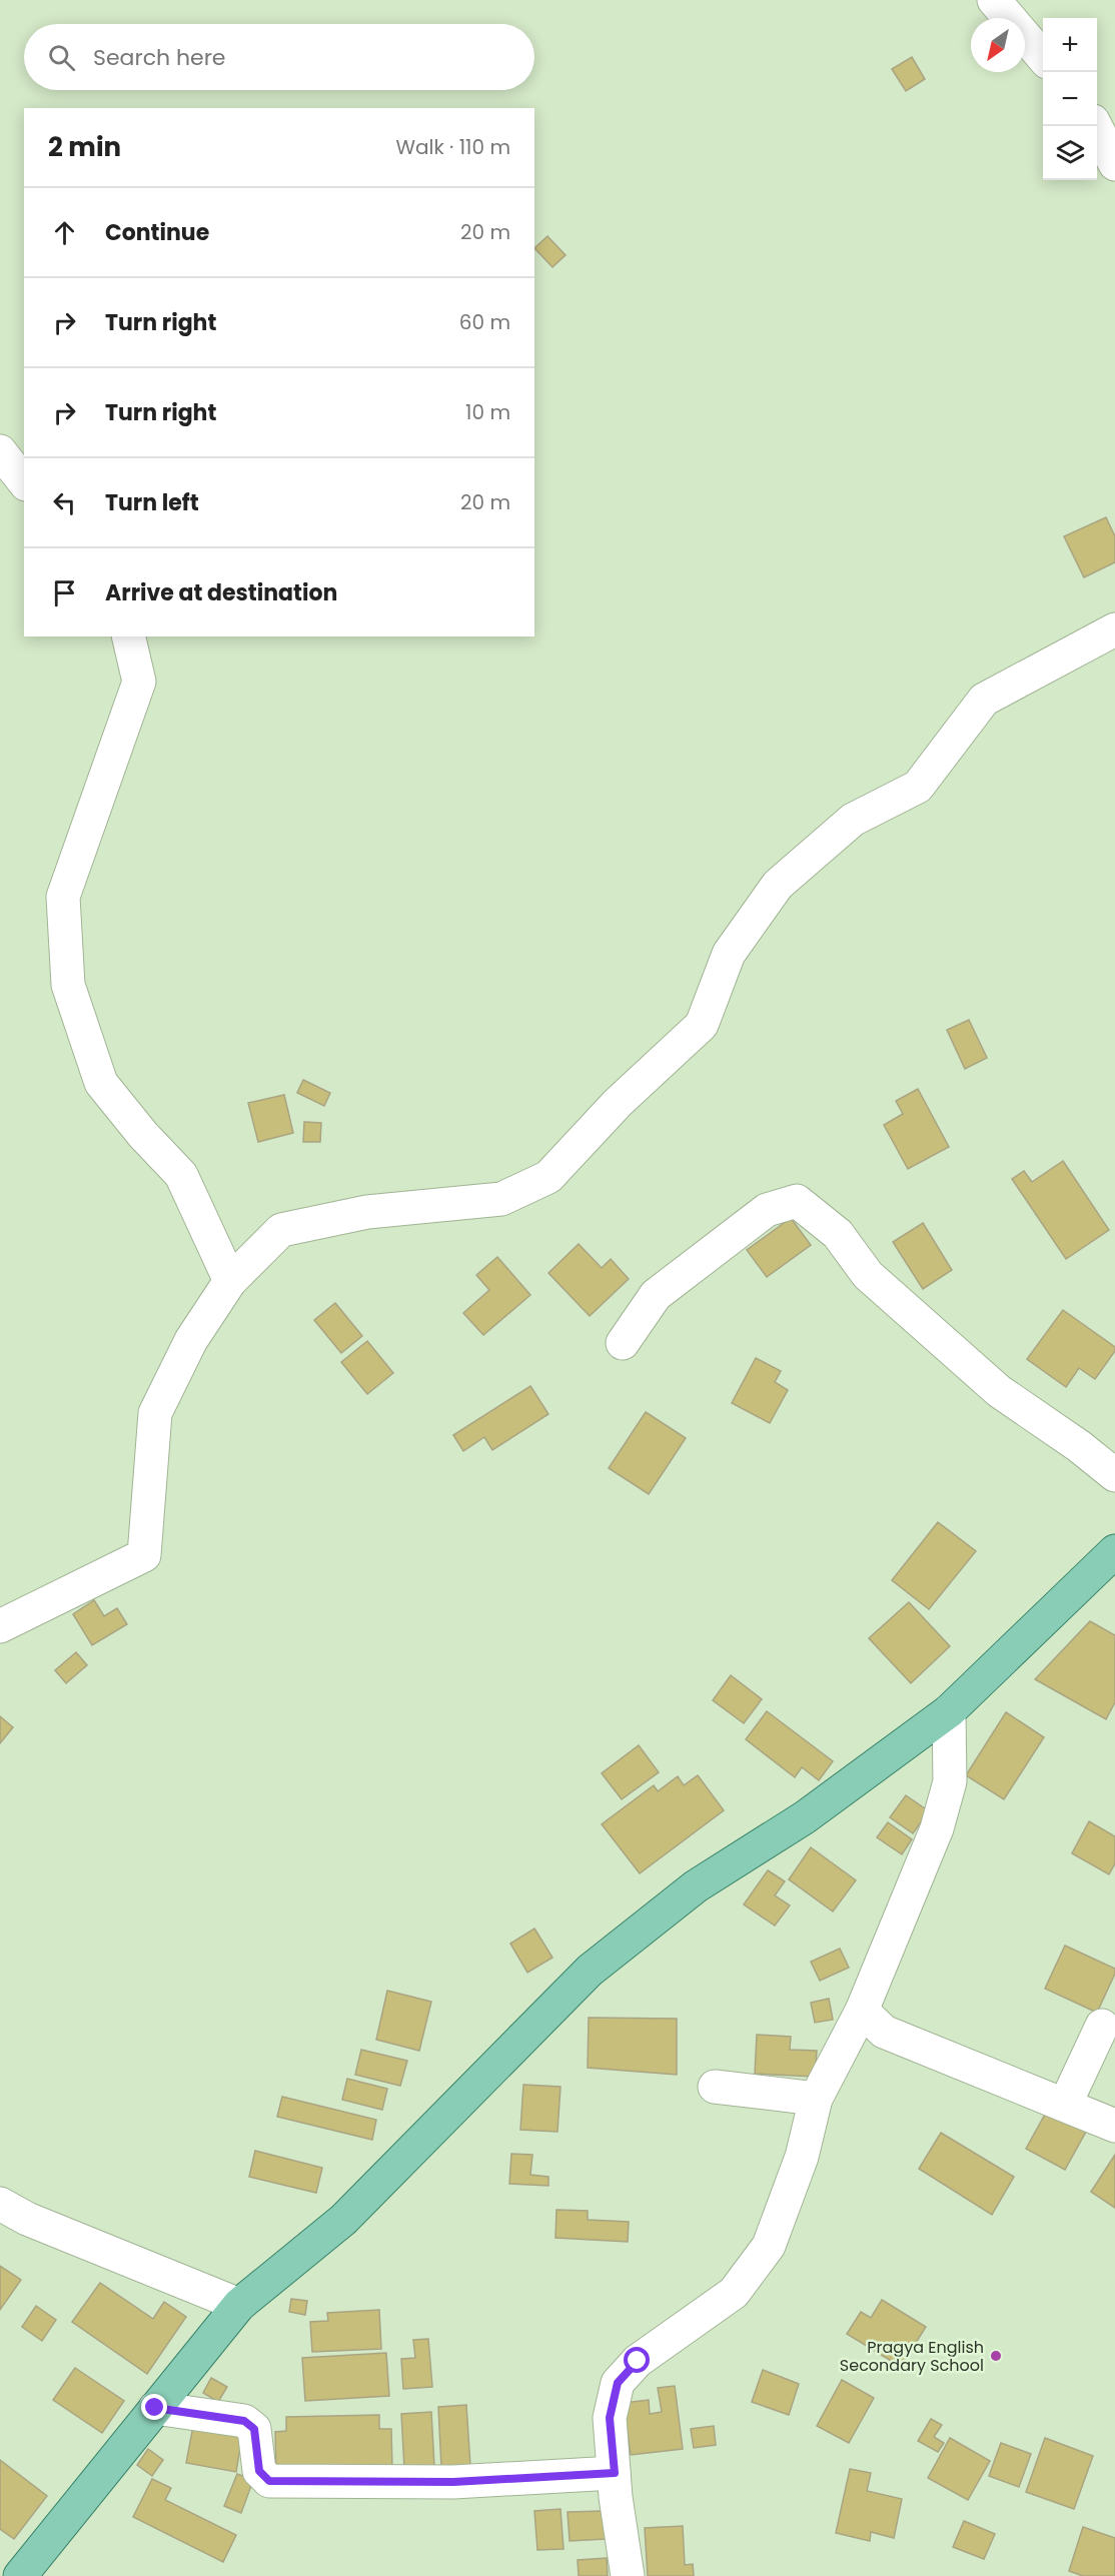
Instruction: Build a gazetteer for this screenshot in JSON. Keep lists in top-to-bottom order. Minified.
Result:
{"places":["Pragya English Secondary School"],"north":"bottom left","page":{"map_buttons":["+","−"],"search":"Search here","heading":["2 min","Walk · 110 m"],"list":[["Continue","20 m"],["Turn right","60 m"],["Turn right","10 m"],["Turn left","20 m"],"Arrive at destination"]}}
